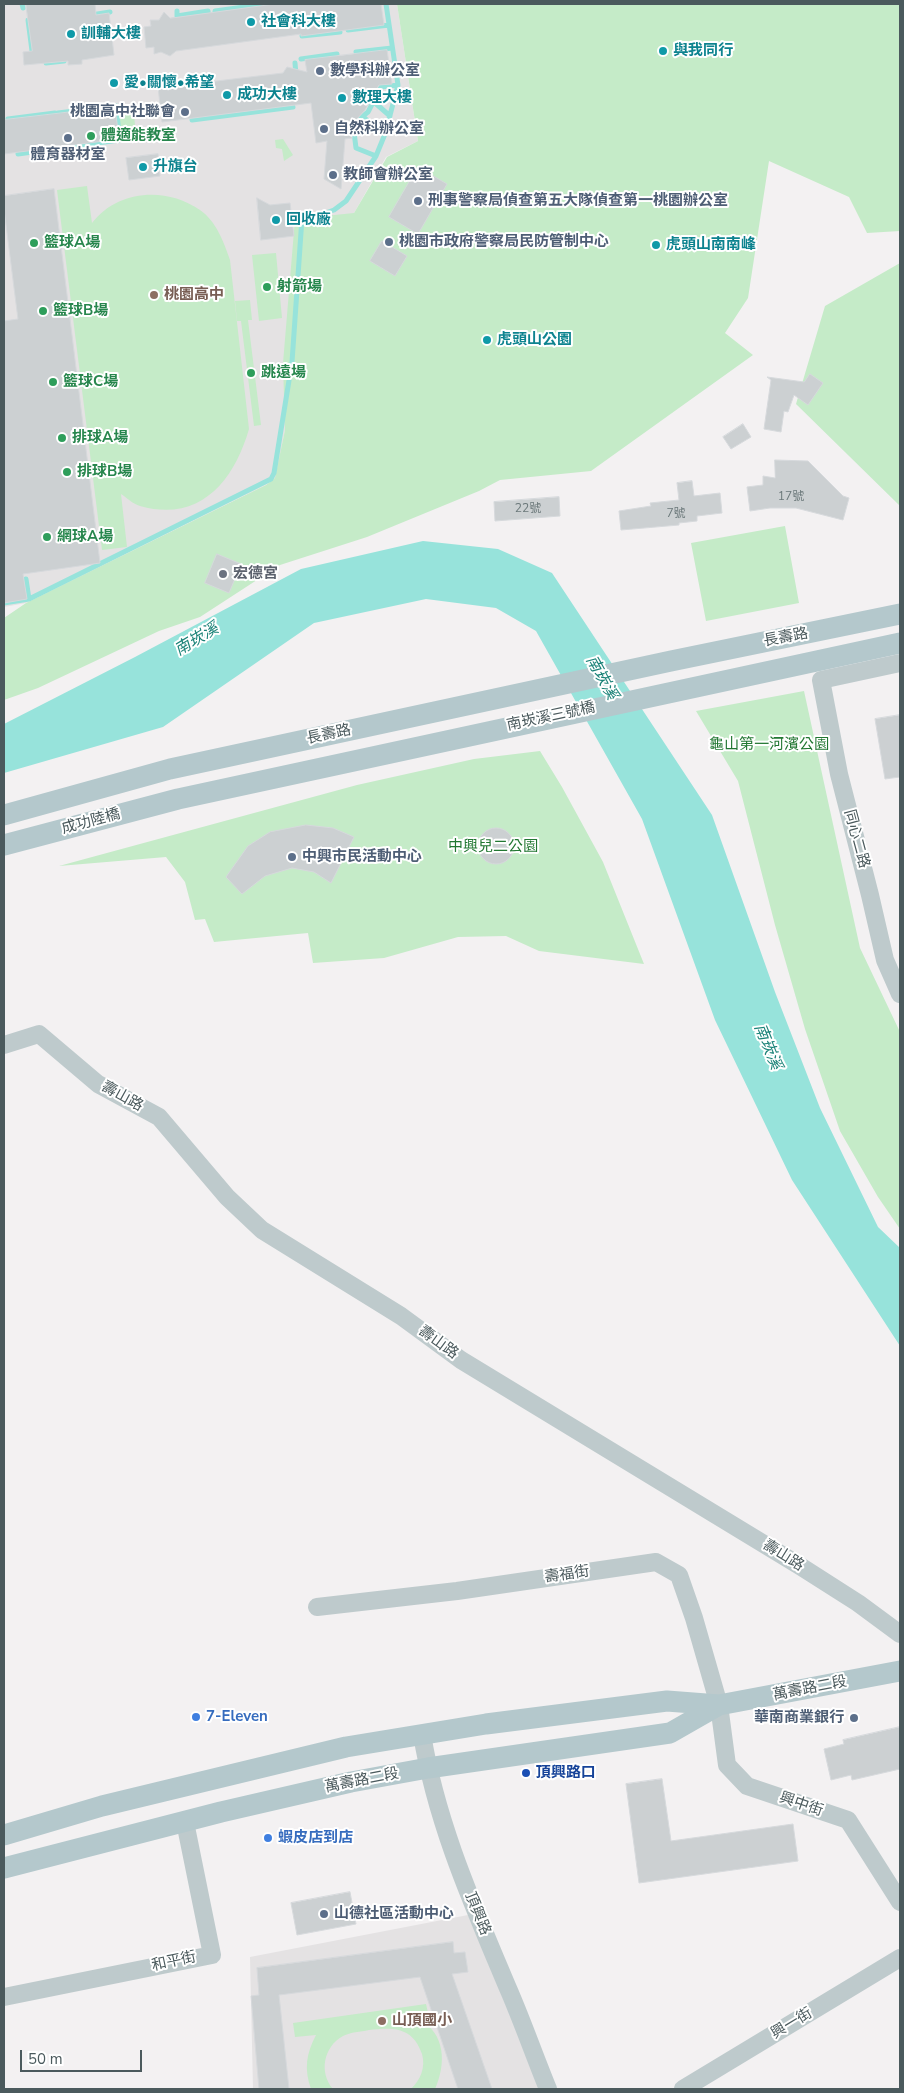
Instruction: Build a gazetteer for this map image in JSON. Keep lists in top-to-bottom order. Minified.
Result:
{"streets":{"main road":["長壽路","南崁溪三號橋","成功陸橋","萬壽路二段"],"street":["同心二路","壽山路","壽福街","興中街","頂興路","和平街","興一街"]},"crossings":[["長壽路","南崁溪三號橋"],["長壽路","成功陸橋"],["壽福街","萬壽路二段"],["壽福街","興中街"],["萬壽路二段","興中街"],["萬壽路二段","頂興路"],["萬壽路二段","和平街"]],"water":["南崁溪"],"parks":["龜山第一河濱公園","中興兒二公園"],"places":["社會科大樓","訓輔大樓","與我同行","數學科辦公室","愛•關懷•希望","成功大樓","數理大樓","桃園高中社聯會","自然科辦公室","體適能教室","體育器材室","升旗台","教師會辦公室","刑事警察局偵查第五大隊偵查第一桃園辦公室","回收廠","桃園市政府警察局民防管制中心","籃球A場","虎頭山南南峰","射箭場","桃園高中","籃球B場","虎頭山公園","跳遠場","籃球C場","排球A場","排球B場","網球A場","宏德宮","中興市民活動中心","7-Eleven","華南商業銀行","頂興路口","蝦皮店到店","山德社區活動中心","山頂國小"],"house_numbers":["17號","22號","7號"],"scale_bar":"50 m"}
